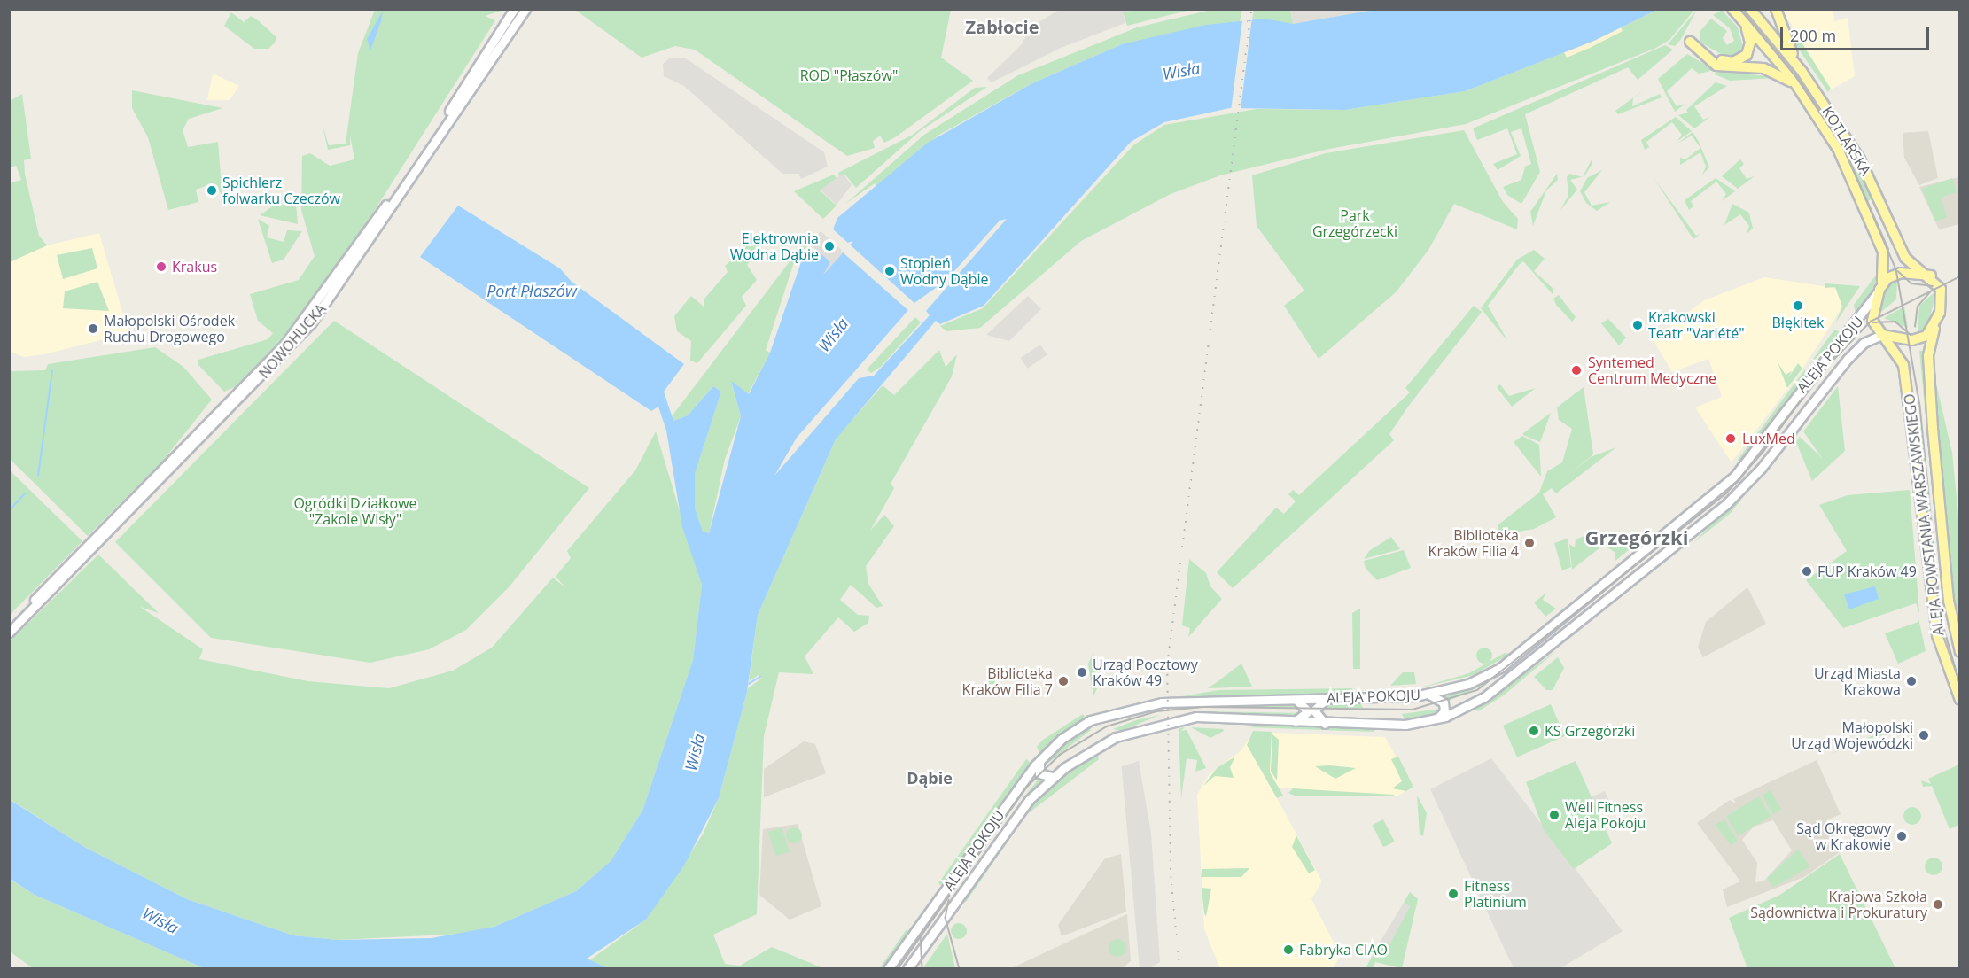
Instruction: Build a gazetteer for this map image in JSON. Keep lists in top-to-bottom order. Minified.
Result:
{"streets":{"main road":["KOTLARSKA","NOWOHUCKA","ALEJA POKOJU","ALEJA POWSTANIA WARSZAWSKIEGO"]},"crossings":[["KOTLARSKA","ALEJA POKOJU"],["KOTLARSKA","ALEJA POWSTANIA WARSZAWSKIEGO"],["ALEJA POKOJU","ALEJA POWSTANIA WARSZAWSKIEGO"]],"districts":["Zabłocie","Grzegórzki","Dąbie"],"water":["Wisła","Port Płaszów"],"parks":["ROD \"Płaszów\"","Park Grzegórzecki","Ogródki Działkowe \"Zakole Wisły\""],"places":["Spichlerz folwarku Czeczów","Elektrownia Wodna Dąbie","Krakus","Stopień Wodny Dąbie","Błękitek","Krakowski Teatr \"Variété\"","Małopolski Ośrodek Ruchu Drogowego","Syntemed Centrum Medyczne","LuxMed","Biblioteka Kraków Filia 4","FUP Kraków 49","Urząd Pocztowy Kraków 49","Biblioteka Kraków Filia 7","Urząd Miasta Krakowa","KS Grzegórzki","Małopolski Urząd Wojewódzki","Well Fitness Aleja Pokoju","Sąd Okręgowy w Krakowie","Fitness Platinium","Krajowa Szkoła Sądownictwa i Prokuratury","Fabryka CIAO"],"scale_bar":"200 m"}
